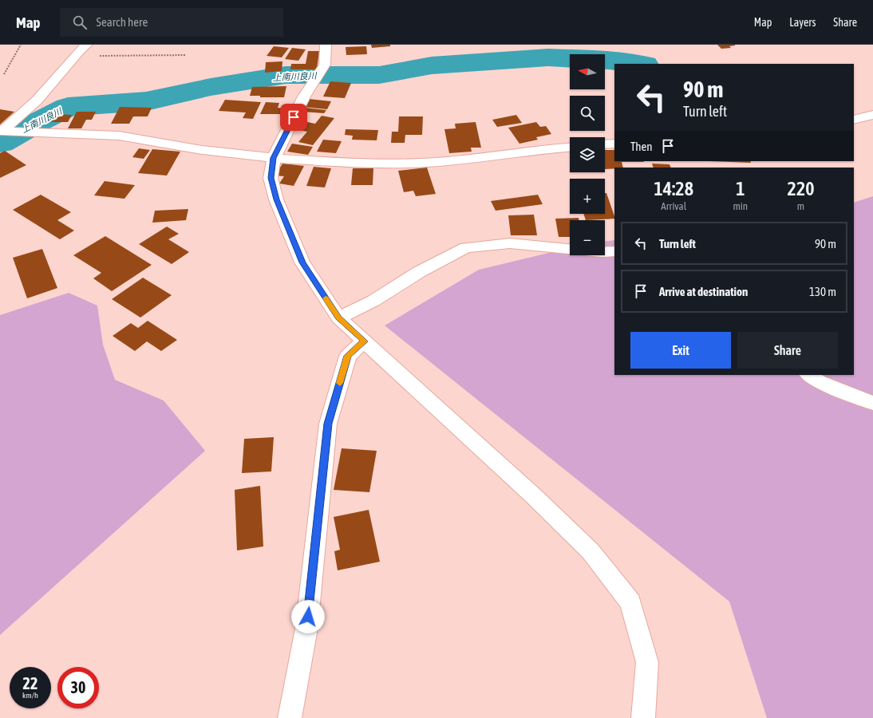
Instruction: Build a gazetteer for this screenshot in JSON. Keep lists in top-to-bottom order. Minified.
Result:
{"water":["上南川良川"],"north":"left","page":{"header":"Map","search":"Search here","nav":["Map","Layers","Share"],"map_buttons":["+","−"],"turn":["90 m","Turn left"],"then":"Then","eta":["14:28","Arrival","1","min","220","m"],"list":[{"name":"Turn left","value":"90 m"},{"name":"Arrive at destination","value":"130 m"}],"buttons":["Exit","Share"],"speed":"22 km/h","limit":"30"}}
